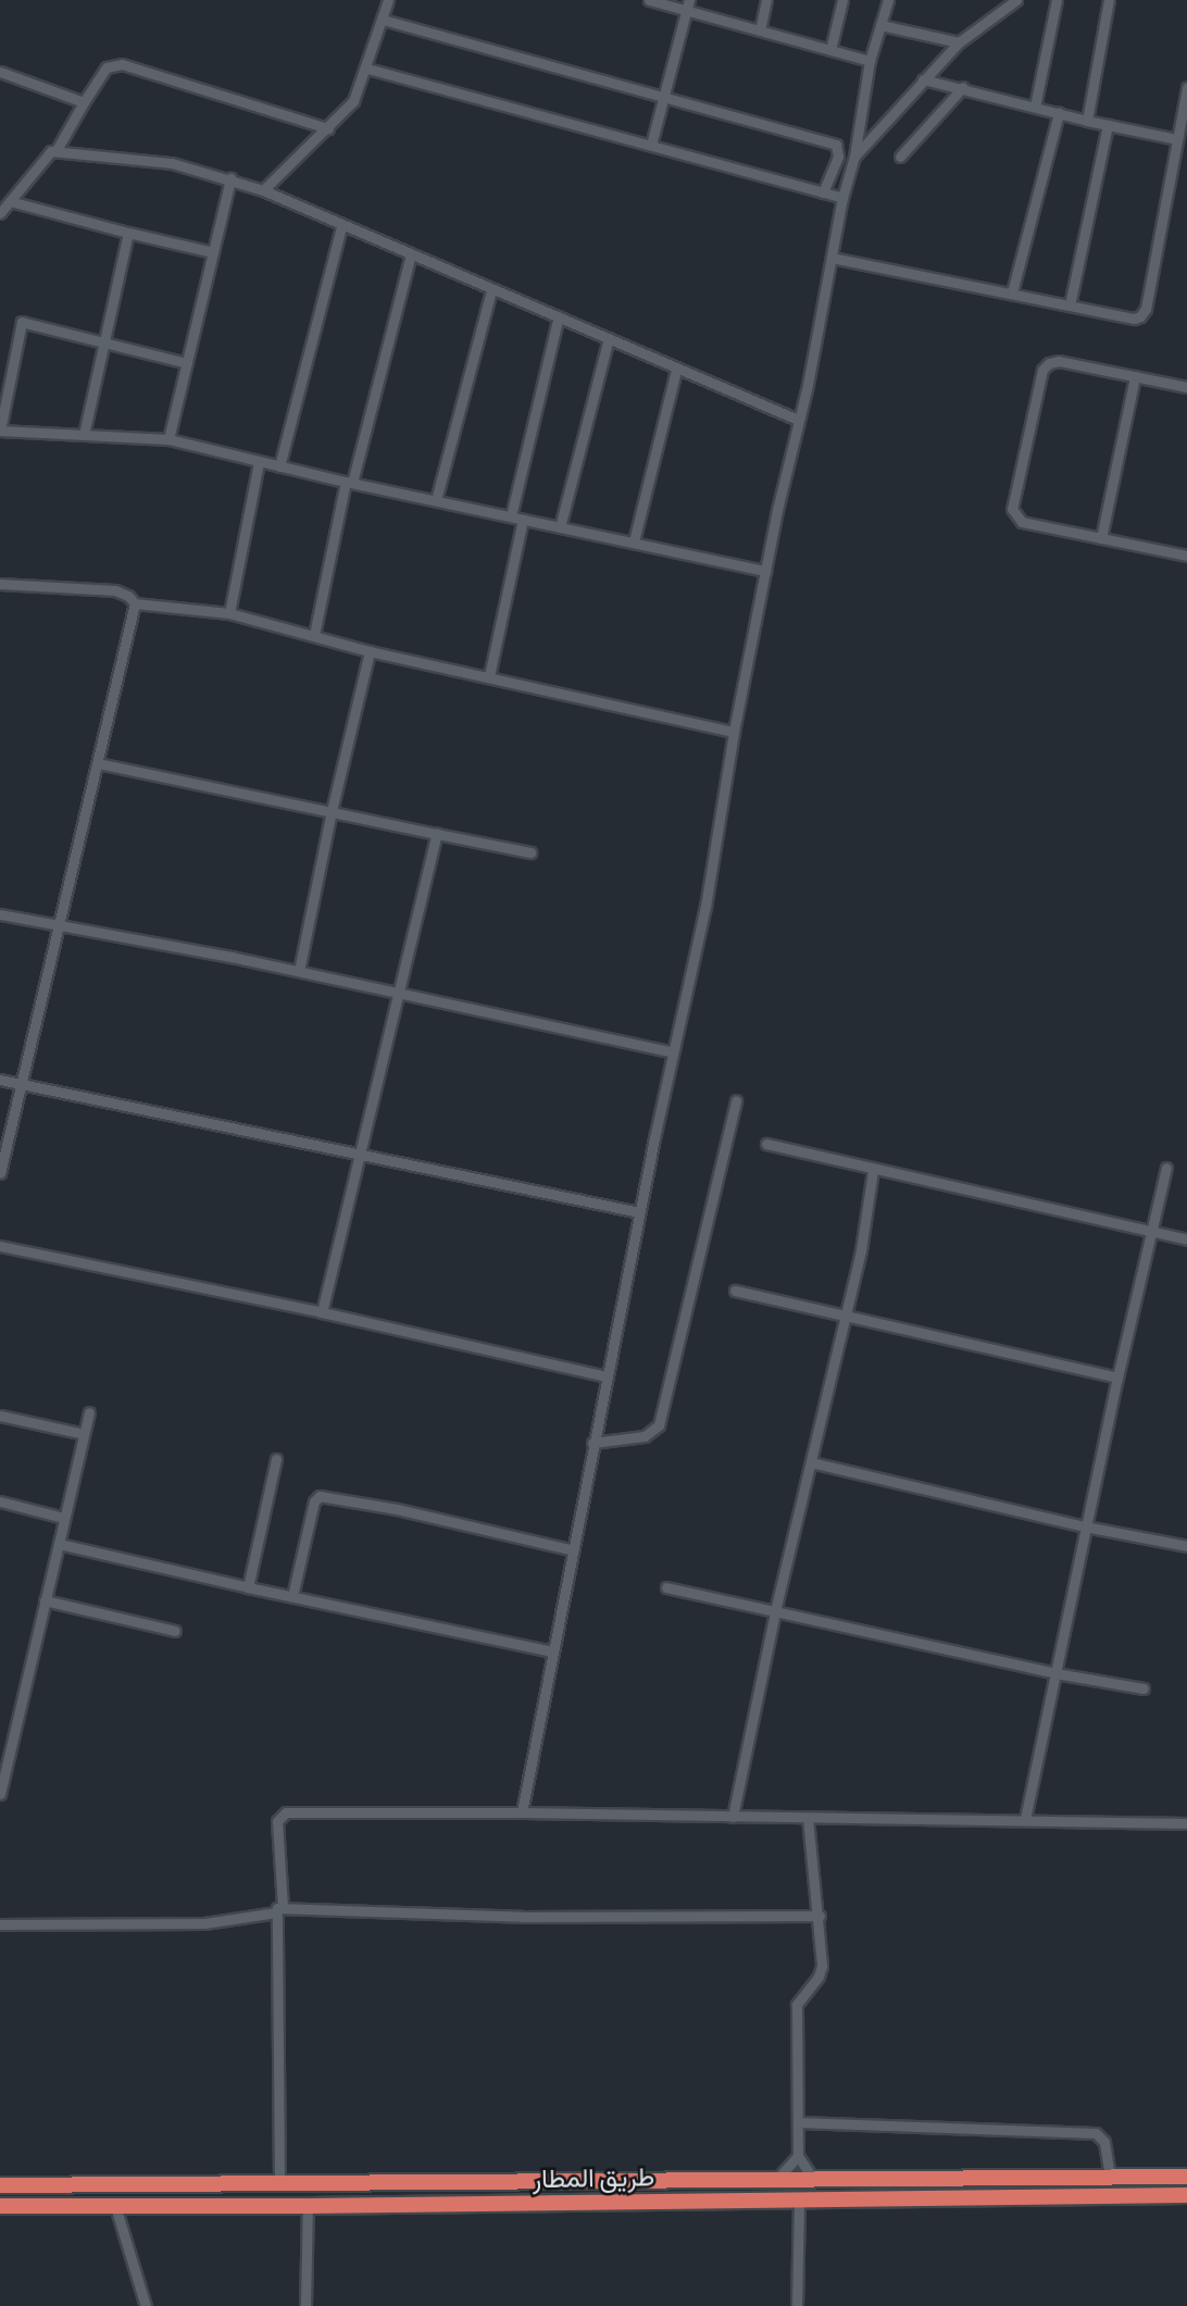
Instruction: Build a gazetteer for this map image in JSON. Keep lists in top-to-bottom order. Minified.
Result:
{"streets":{"highway":["طريق المطار"]}}
